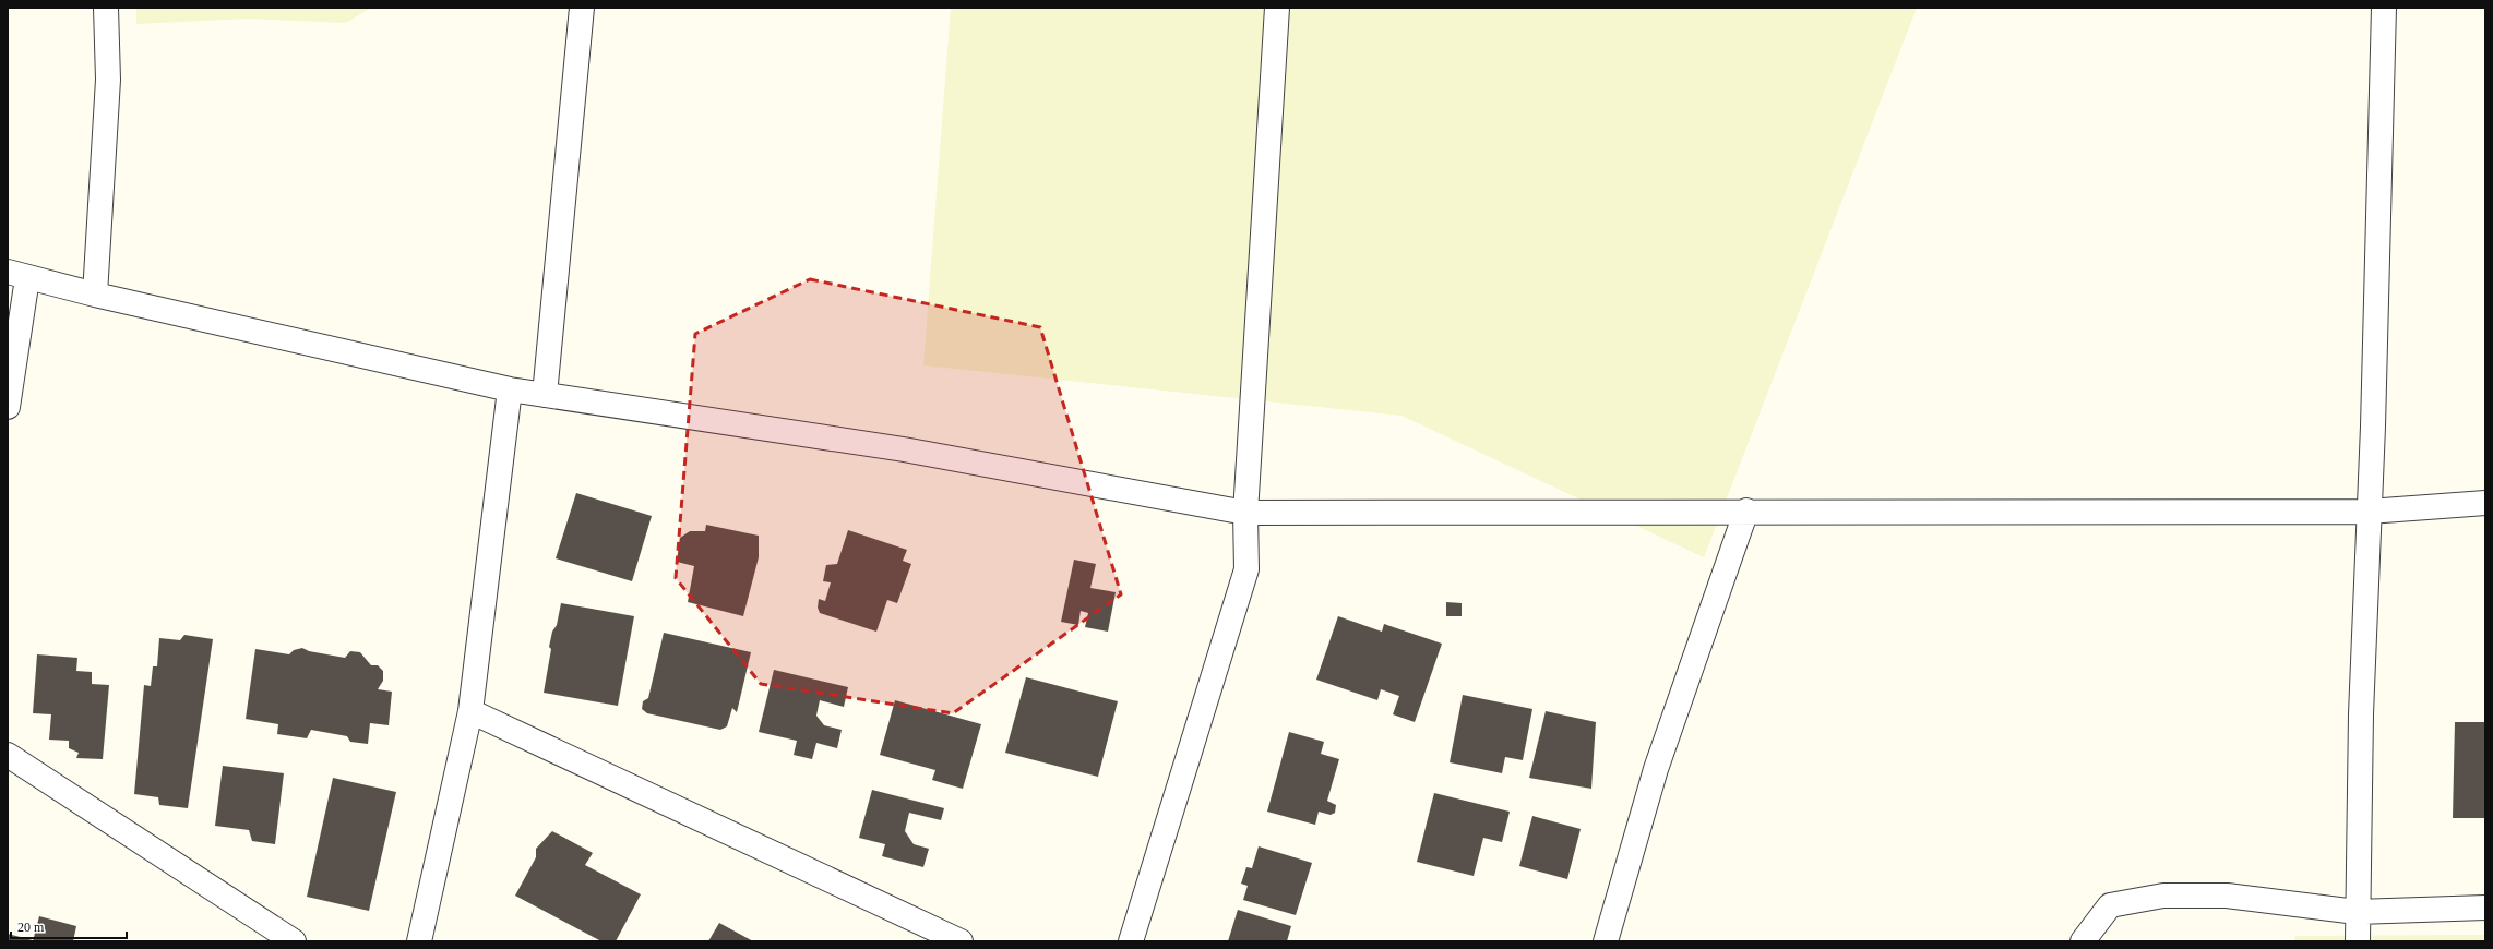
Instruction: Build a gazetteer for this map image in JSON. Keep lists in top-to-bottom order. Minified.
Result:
{"scale_bar":"20 m"}
